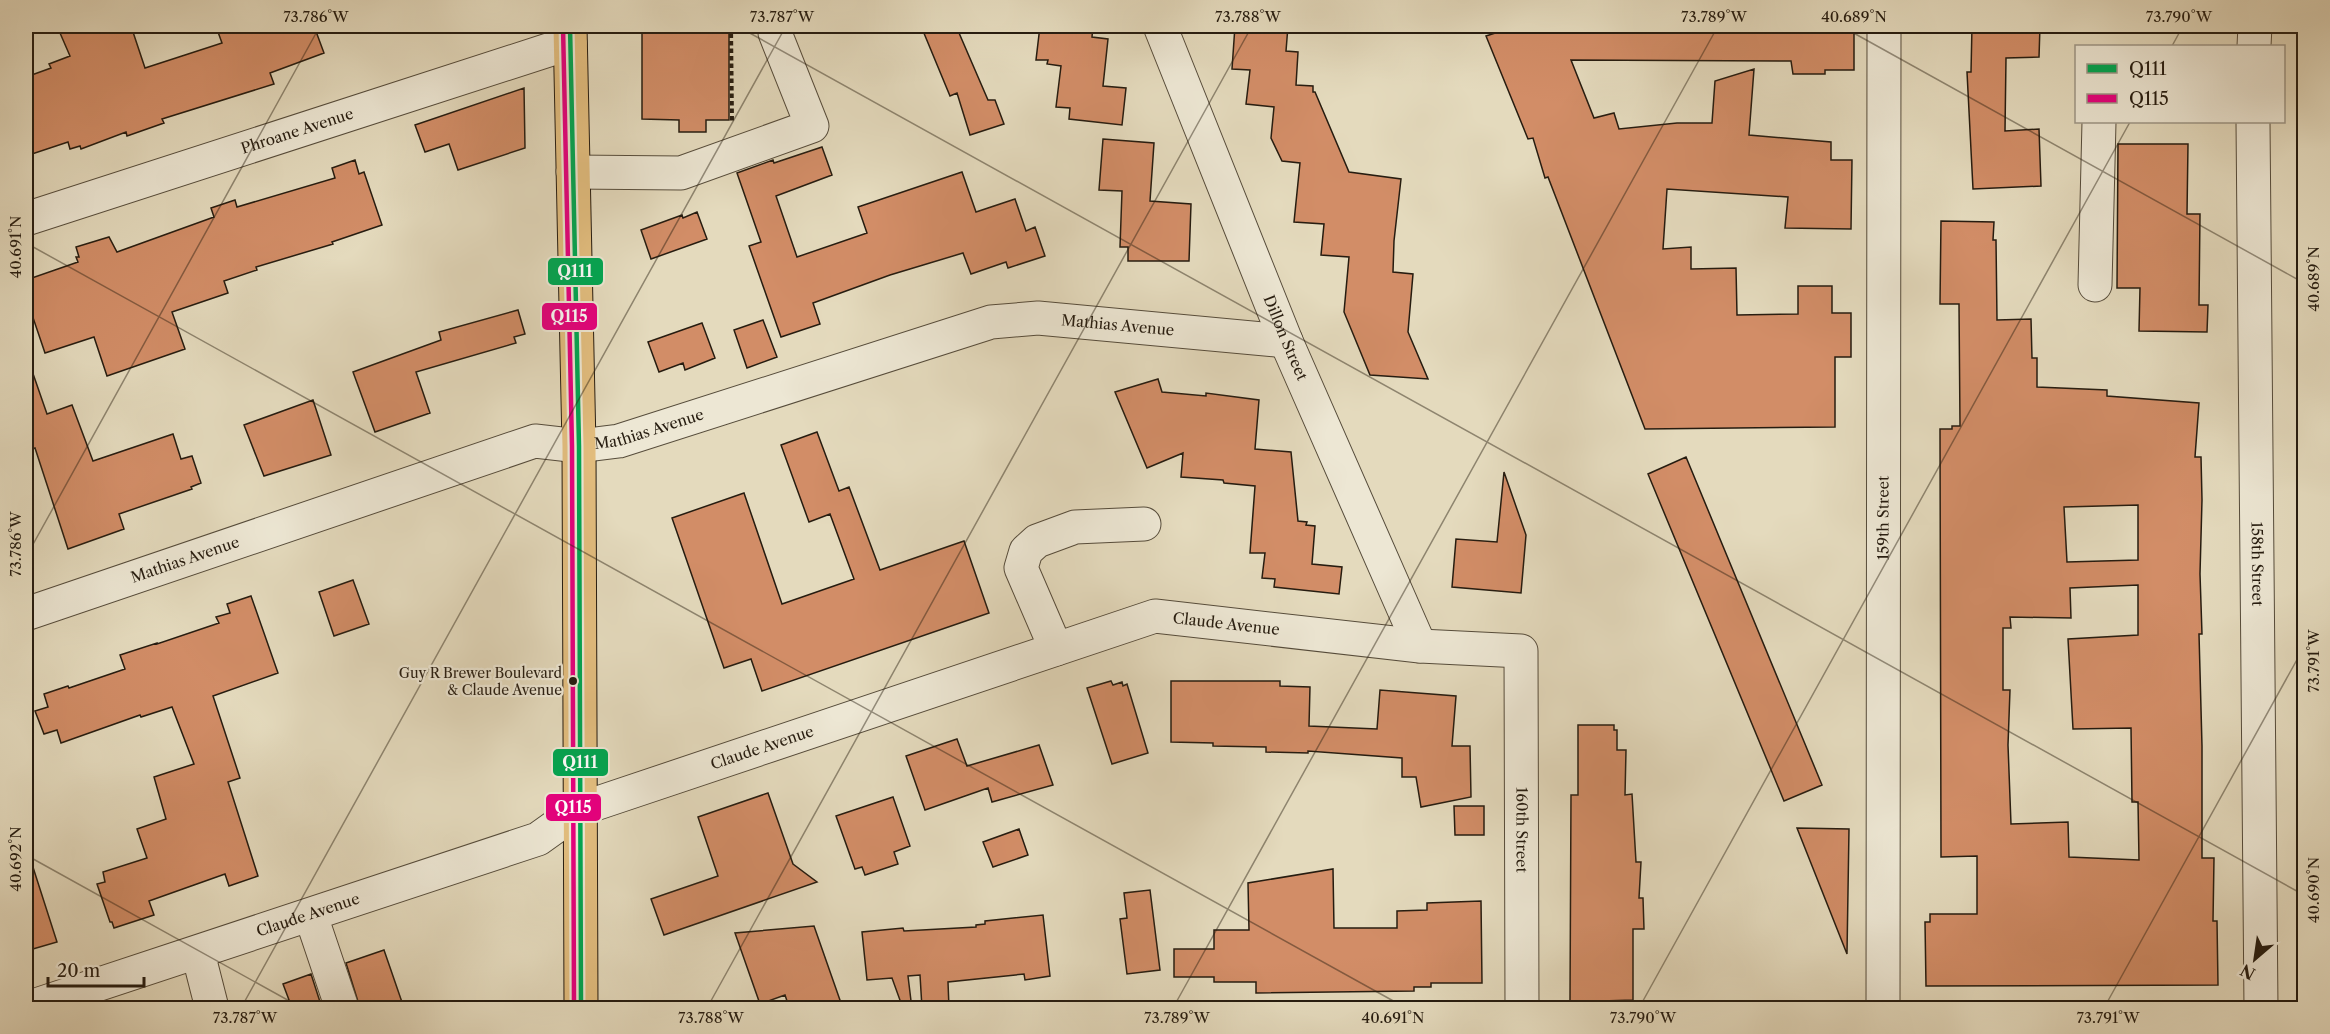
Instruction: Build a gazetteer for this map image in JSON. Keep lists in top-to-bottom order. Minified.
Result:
{"streets":{"street":["Phroane Avenue","Mathias Avenue","Dillon Street","159th Street","158th Street","Claude Avenue","160th Street"]},"crossings":[["Mathias Avenue","Dillon Street"],["Dillon Street","Claude Avenue"],["Claude Avenue","160th Street"]],"places":["Guy R Brewer Boulevard & Claude Avenue"],"lines":["transit line Q111","transit line Q115"],"legend":["Q111","Q115"],"scale_bar":"20 m","north":"bottom left","coordinates":["73.786°W","73.787°W","73.788°W","73.789°W","40.689°N","73.790°W","40.691°N","73.791°W","40.692°N","40.690°N"]}
